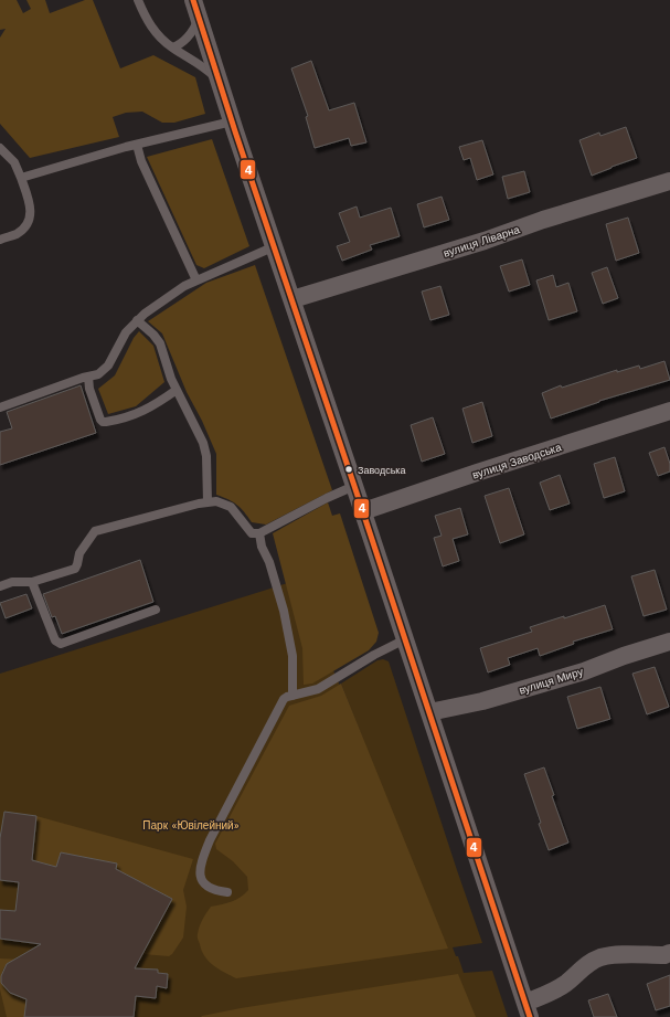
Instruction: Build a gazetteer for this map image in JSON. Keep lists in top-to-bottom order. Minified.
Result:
{"streets":{"street":["вулиця Ліварна","вулиця Заводська","вулиця Миру"]},"parks":["Парк «Ювілейний»"],"places":["Заводська"],"lines":["transit line 4"]}
